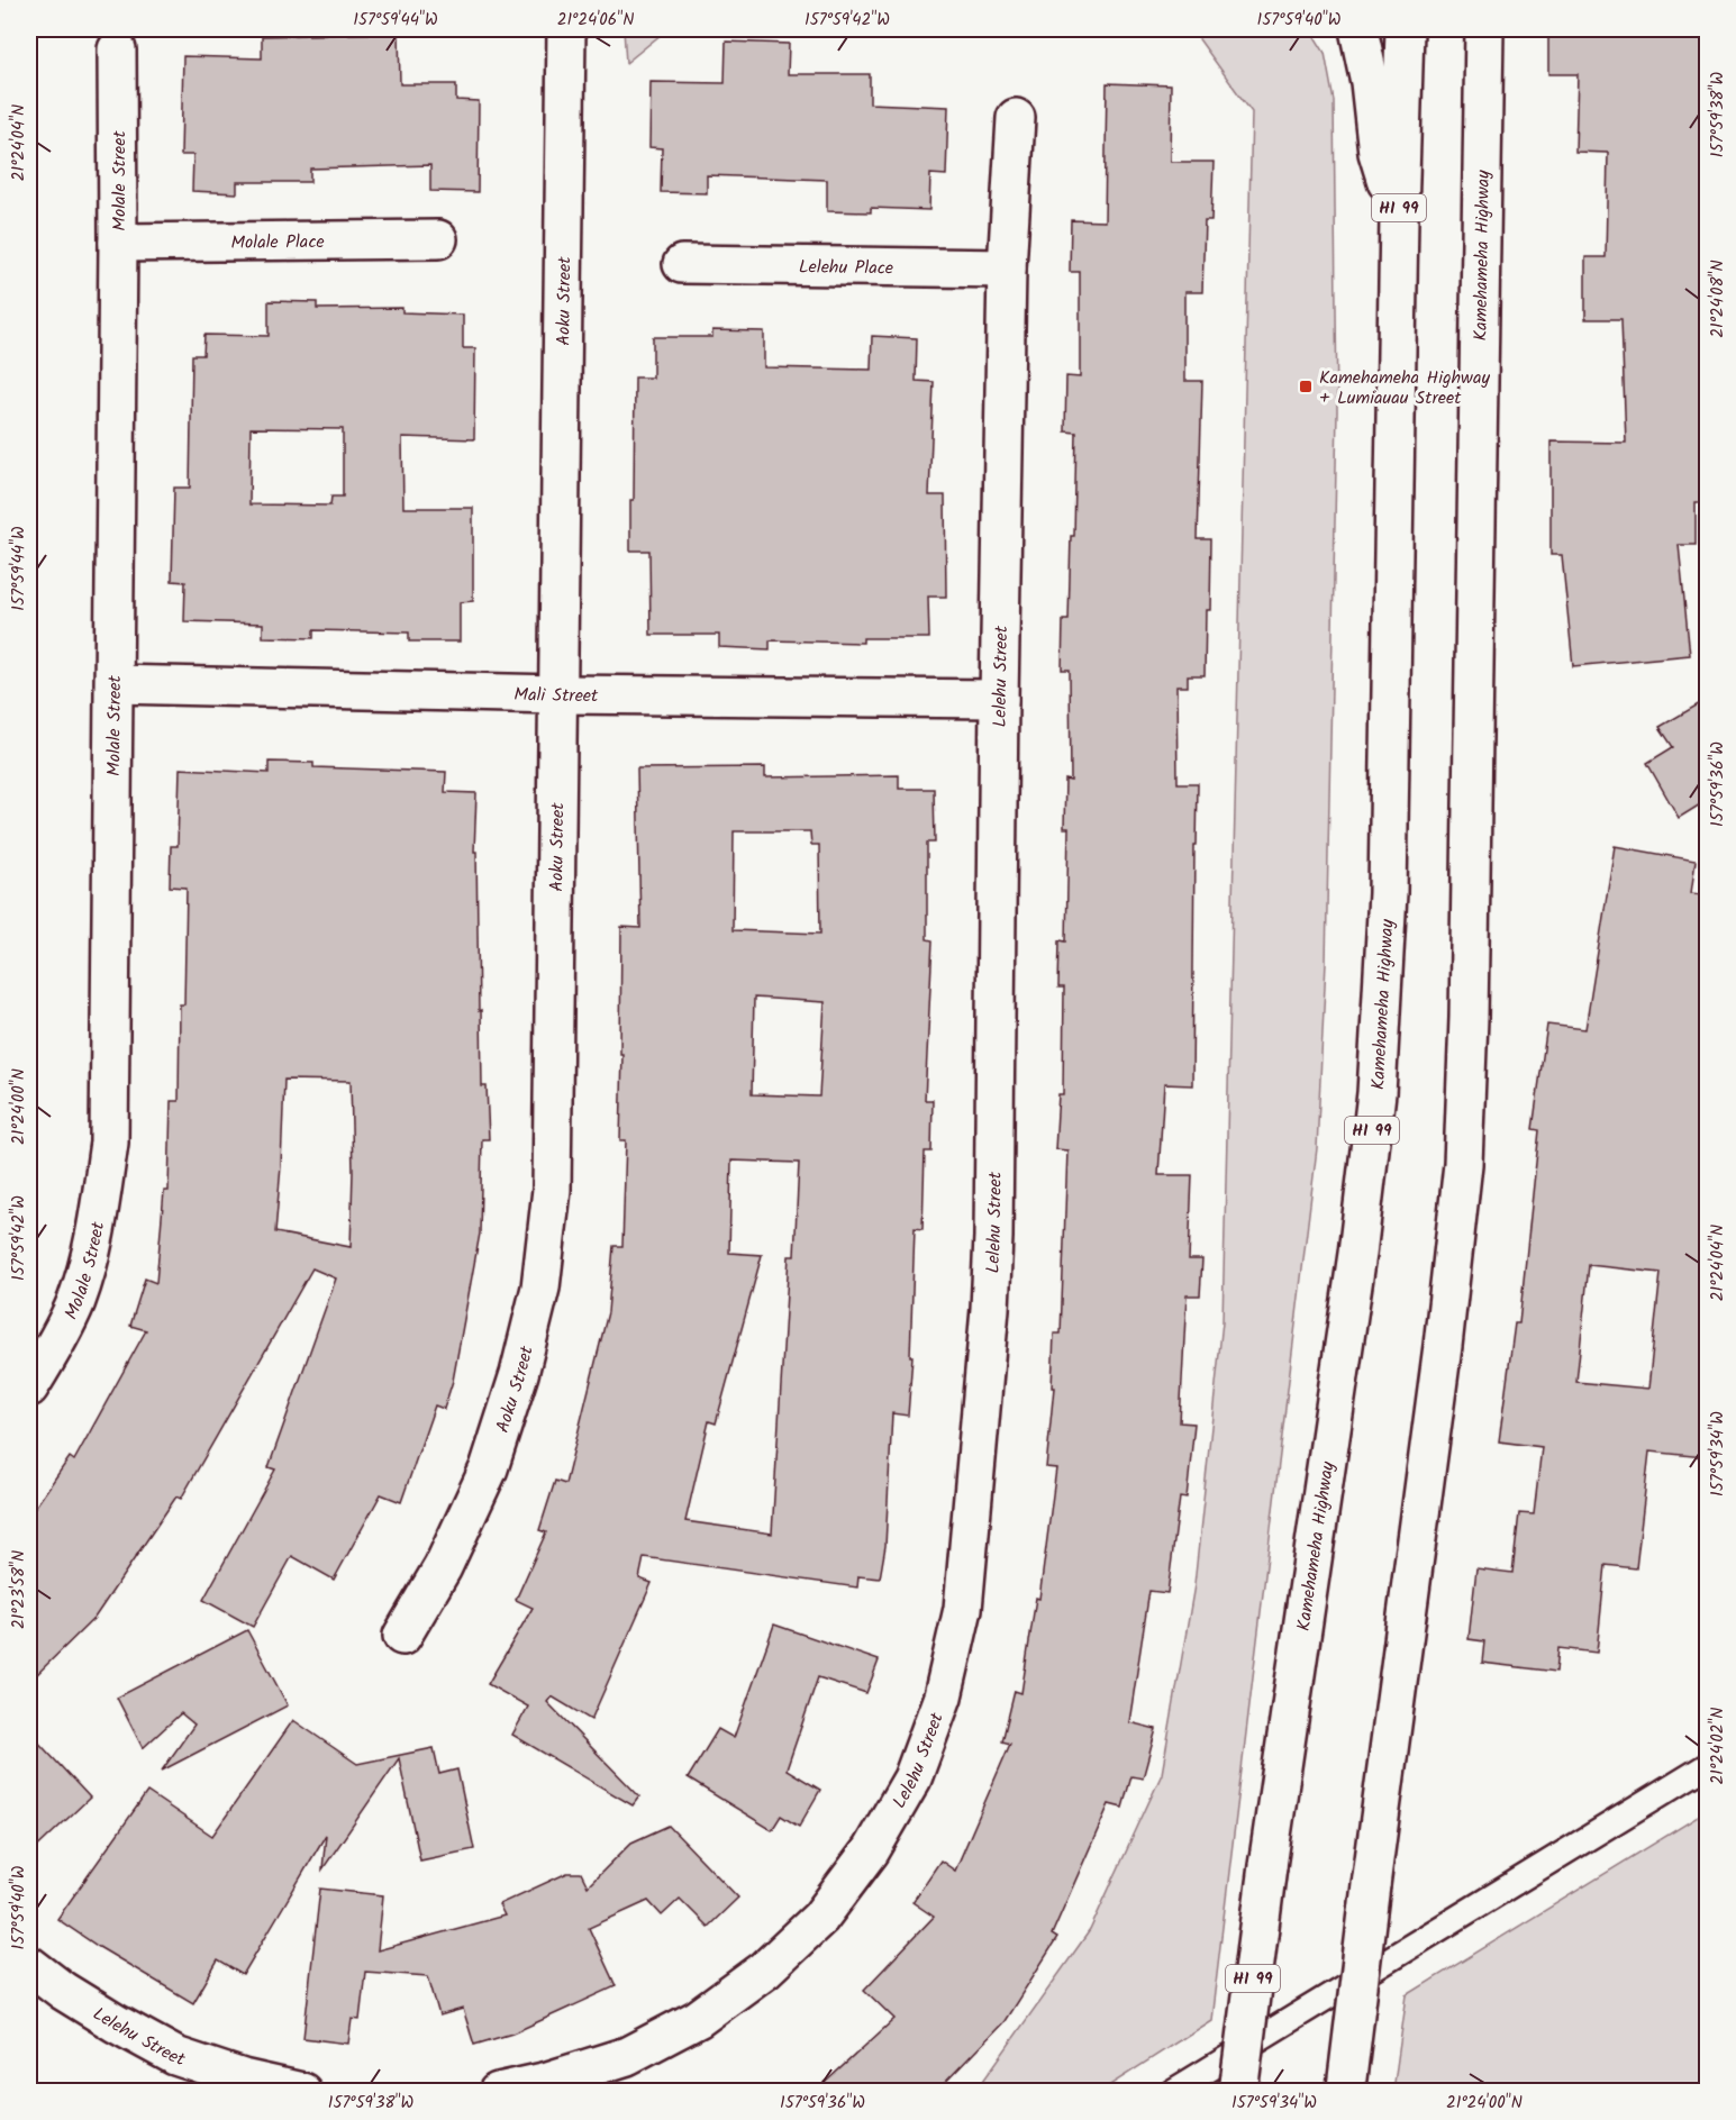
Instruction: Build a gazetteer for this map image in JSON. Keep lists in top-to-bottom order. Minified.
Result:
{"streets":{"street":["Molale Street","HI 99","Molale Place","Kamehameha Highway","Lelehu Place","Aoku Street","Lelehu Street","Mali Street"]},"crossings":[["Molale Street","Molale Place"],["Molale Street","Mali Street"],["Lelehu Place","Lelehu Street"],["Aoku Street","Mali Street"],["Lelehu Street","Mali Street"]],"places":{"transit":["Kamehameha Highway + Lumiauau Street"]},"coordinates":["157°59'44\"W","21°24'06\"N","157°59'42\"W","157°59'40\"W","157°59'38\"W","21°24'04\"N","21°24'08\"N","157°59'36\"W","21°24'00\"N","157°59'34\"W","21°23'58\"N","21°24'02\"N"]}
